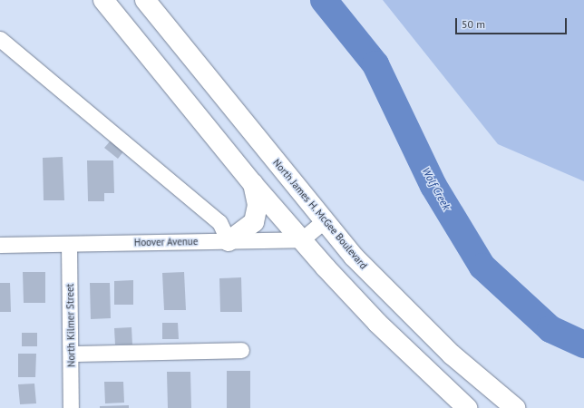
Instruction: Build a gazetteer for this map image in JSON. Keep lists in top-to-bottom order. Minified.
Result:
{"streets":{"main road":["North James H. McGee Boulevard"],"street":["Hoover Avenue","North Kilmer Street"]},"crossings":[["Hoover Avenue","North Kilmer Street"]],"water":["Wolf Creek"],"scale_bar":"50 m"}
